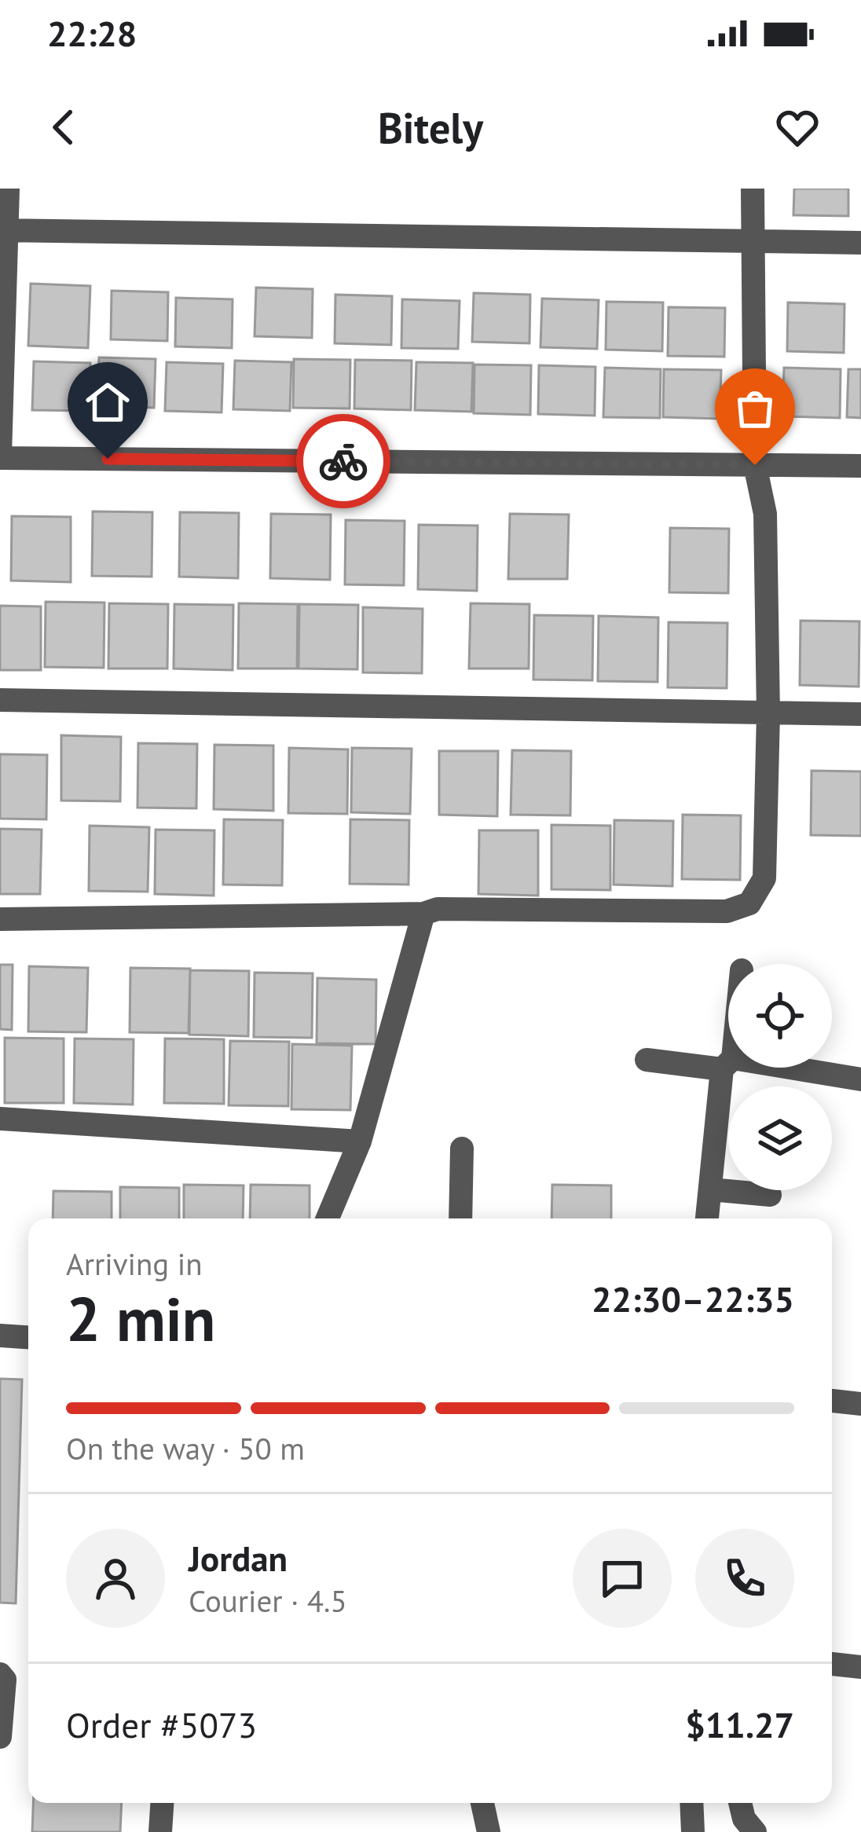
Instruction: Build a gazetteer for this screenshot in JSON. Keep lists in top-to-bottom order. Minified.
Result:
{"page":{"status":"22:28","header":"Bitely","heading":["2 min","Arriving in","22:30–22:35"],"panel":["Jordan","Courier · 4.5","Order #5073","$11.27"],"bar":"On the way · 50 m"}}
